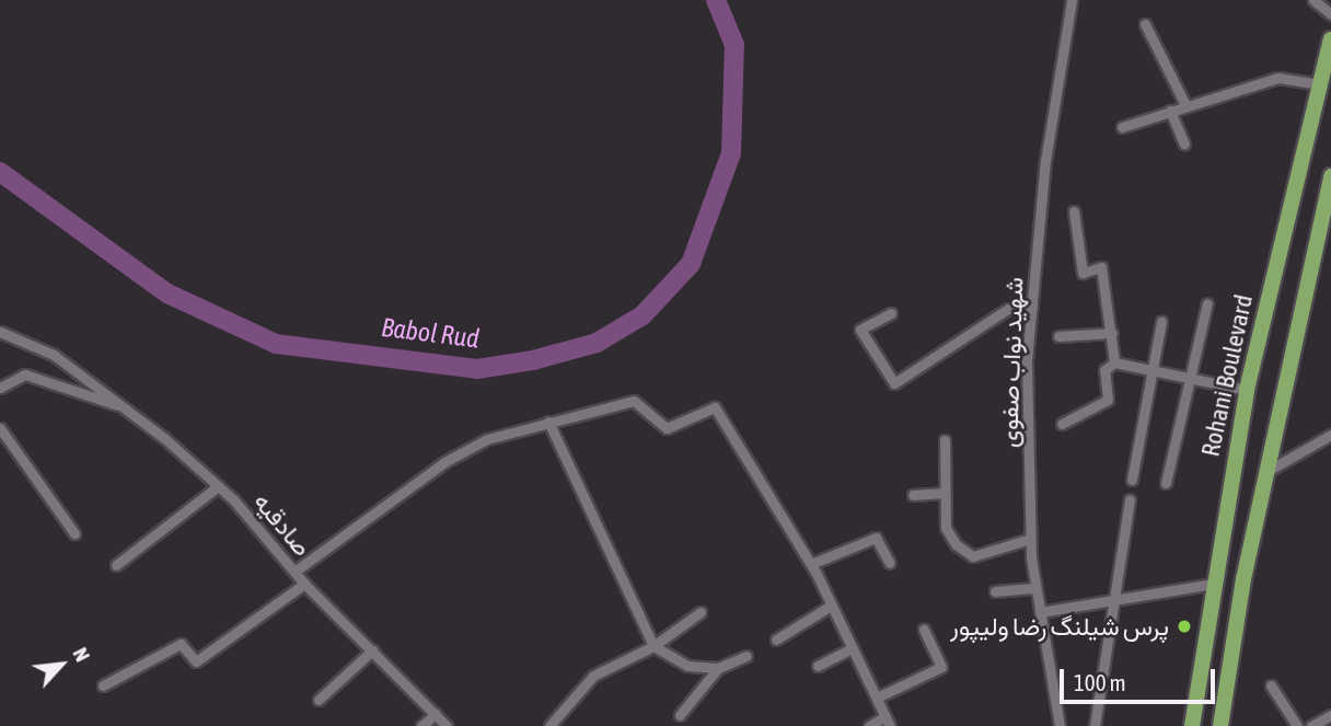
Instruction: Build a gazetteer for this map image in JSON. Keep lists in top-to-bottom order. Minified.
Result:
{"streets":{"main road":["Rohani Boulevard"],"street":["شهید نواب صفوی","صادقیه"]},"water":["Babol Rud"],"places":["پرس شیلنگ رضا ولیپور"],"scale_bar":"100 m","north":"top right"}
